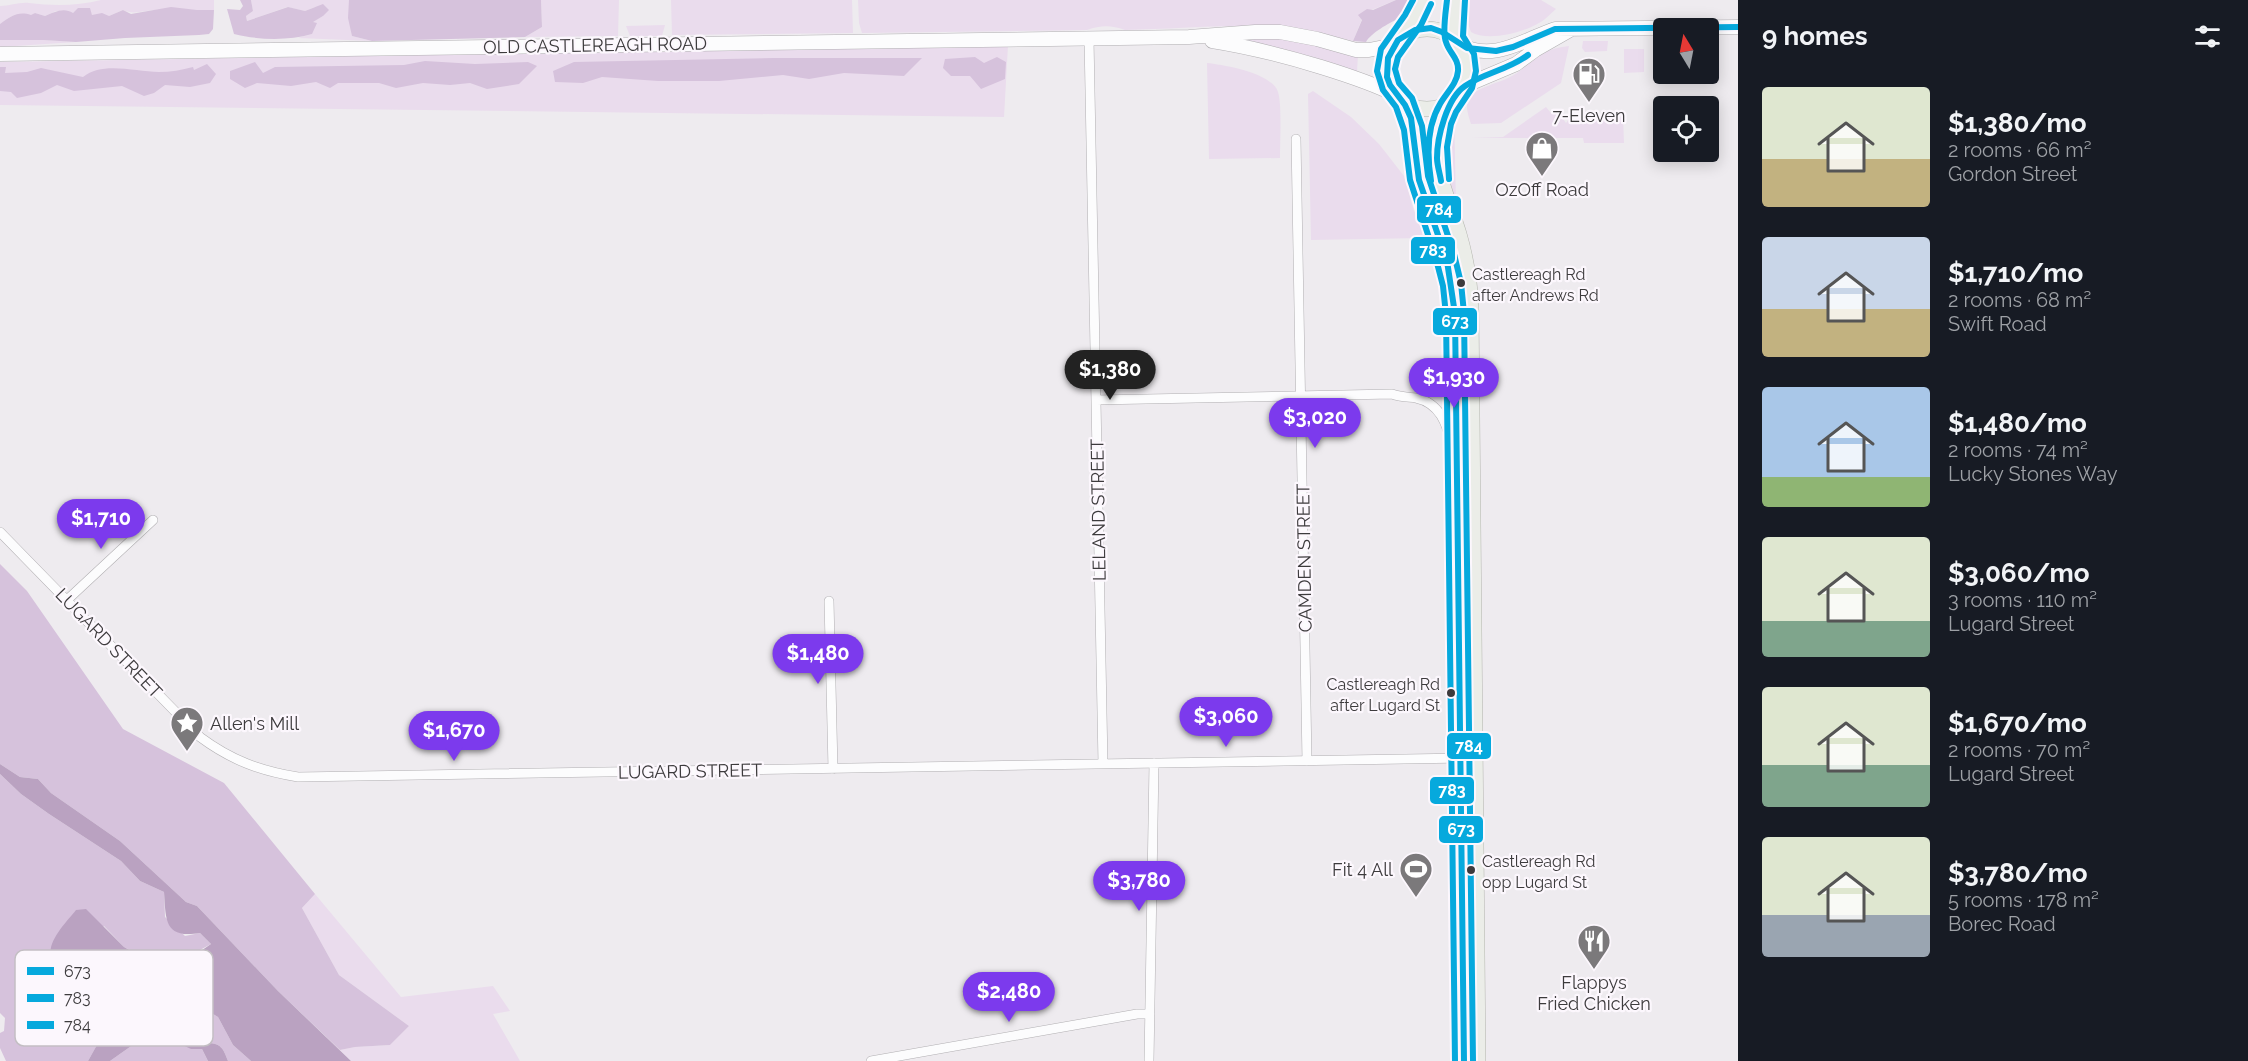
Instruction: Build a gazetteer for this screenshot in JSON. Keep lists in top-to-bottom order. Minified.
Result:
{"streets":{"street":["OLD CASTLEREAGH ROAD","LELAND STREET","CAMDEN STREET","LUGARD STREET"]},"crossings":[["OLD CASTLEREAGH ROAD","LELAND STREET"],["LELAND STREET","LUGARD STREET"],["CAMDEN STREET","LUGARD STREET"]],"places":{"fuel station":["7-Eleven"],"shop":["OzOff Road"],"other":["Castlereagh Rd after Andrews Rd","Castlereagh Rd after Lugard St","Castlereagh Rd opp Lugard St"],"place":["Allen's Mill"],"sports":["Fit 4 All"],"restaurant":["Flappys Fried Chicken"]},"lines":["transit line 783","transit line 784","transit line 673"],"legend":["673","783","784"],"north":"top","page":{"heading":"9 homes","list":[{"name":"$1,380/mo","note":"2 rooms · 66 m² · Gordon Street"},{"name":"$1,710/mo","note":"2 rooms · 68 m² · Swift Road"},{"name":"$1,480/mo","note":"2 rooms · 74 m² · Lucky Stones Way"},{"name":"$3,060/mo","note":"3 rooms · 110 m² · Lugard Street"},{"name":"$1,670/mo","note":"2 rooms · 70 m² · Lugard Street"},{"name":"$3,780/mo","note":"5 rooms · 178 m² · Borec Road"}],"price":["$1,380","$1,930","$3,020","$1,710","$1,480","$3,060","$1,670","$3,780","$2,480"]}}
